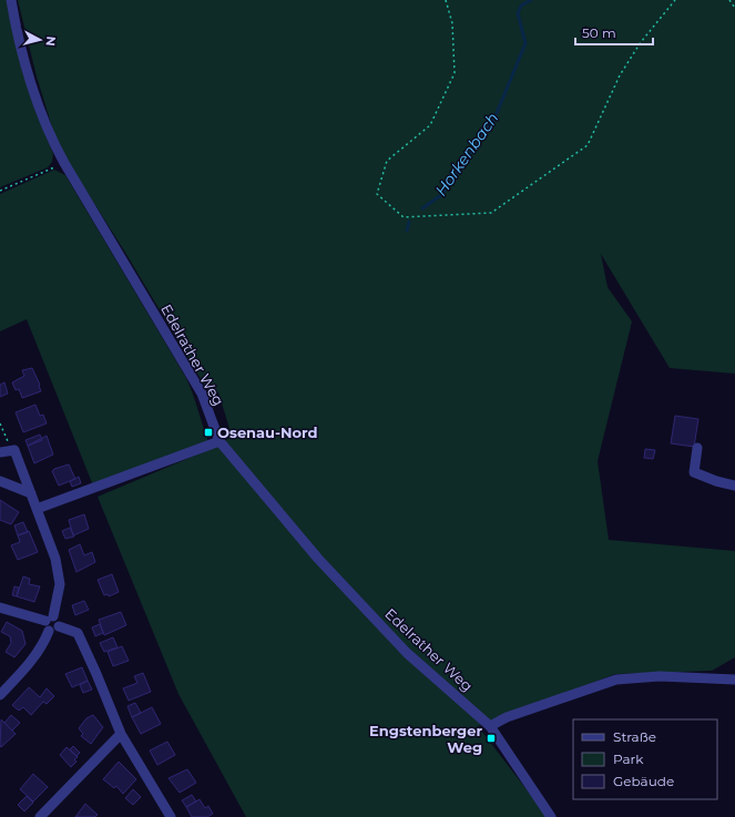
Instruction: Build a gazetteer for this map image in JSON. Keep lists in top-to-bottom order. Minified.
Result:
{"streets":{"street":["Edelrather Weg"]},"water":["Horkenbach"],"places":{"transit":["Osenau-Nord","Engstenberger Weg"]},"legend":["Straße","Park","Gebäude"],"scale_bar":"50 m","north":"right"}
